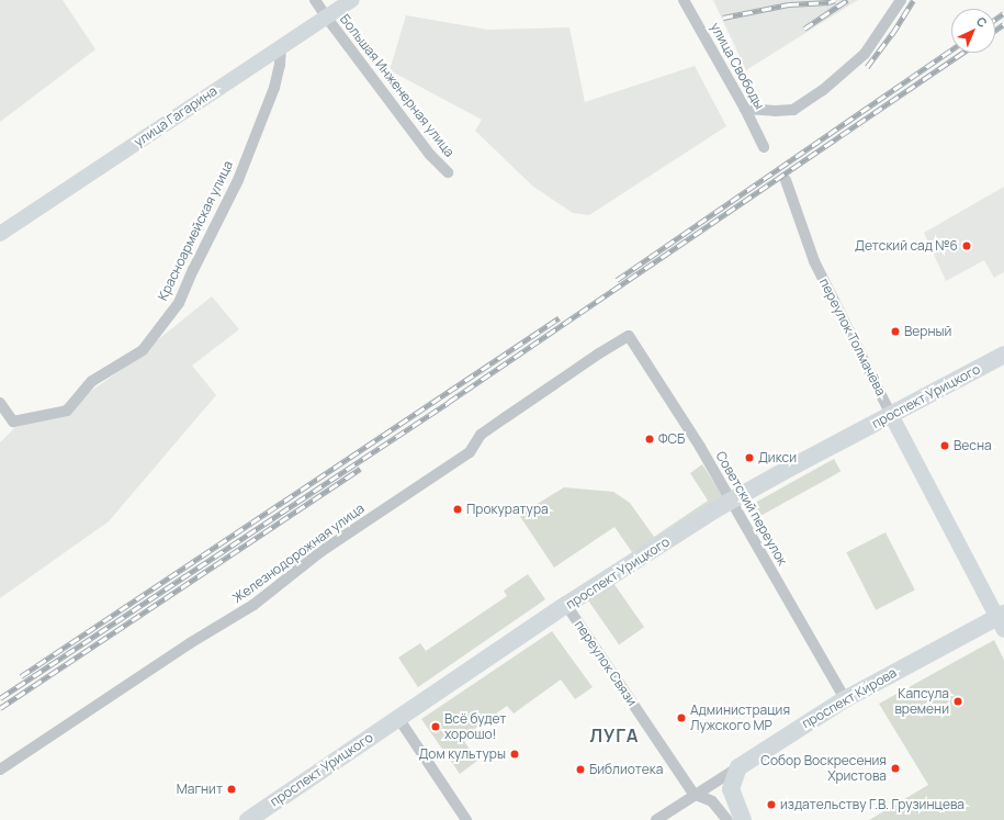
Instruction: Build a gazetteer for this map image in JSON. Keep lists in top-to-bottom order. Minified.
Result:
{"streets":{"main road":["проспект Урицкого","проспект Кирова"],"street":["улица Свободы","Большая Инженерная улица","улица Гагарина","Красноармейская улица","переулок Толмачёва","Советский переулок","Железнодорожная улица","переулок Связи"]},"crossings":[["Большая Инженерная улица","улица Гагарина"],["улица Гагарина","Красноармейская улица"],["переулок Толмачёва","проспект Урицкого"],["переулок Толмачёва","проспект Кирова"],["проспект Урицкого","Советский переулок"],["проспект Урицкого","переулок Связи"],["Советский переулок","Железнодорожная улица"],["Советский переулок","проспект Кирова"],["переулок Связи","проспект Кирова"]],"districts":["ЛУГА"],"places":["Детский сад №6","Верный","ФСБ","Весна","Дикси","Прокуратура","Капсула времени","Администрация Лужского МР","Всё будет хорошо!","Дом культуры","Собор Воскресения Христова","Библиотека","Магнит","издательству Г.В. Грузинцева"],"north":"top right"}
